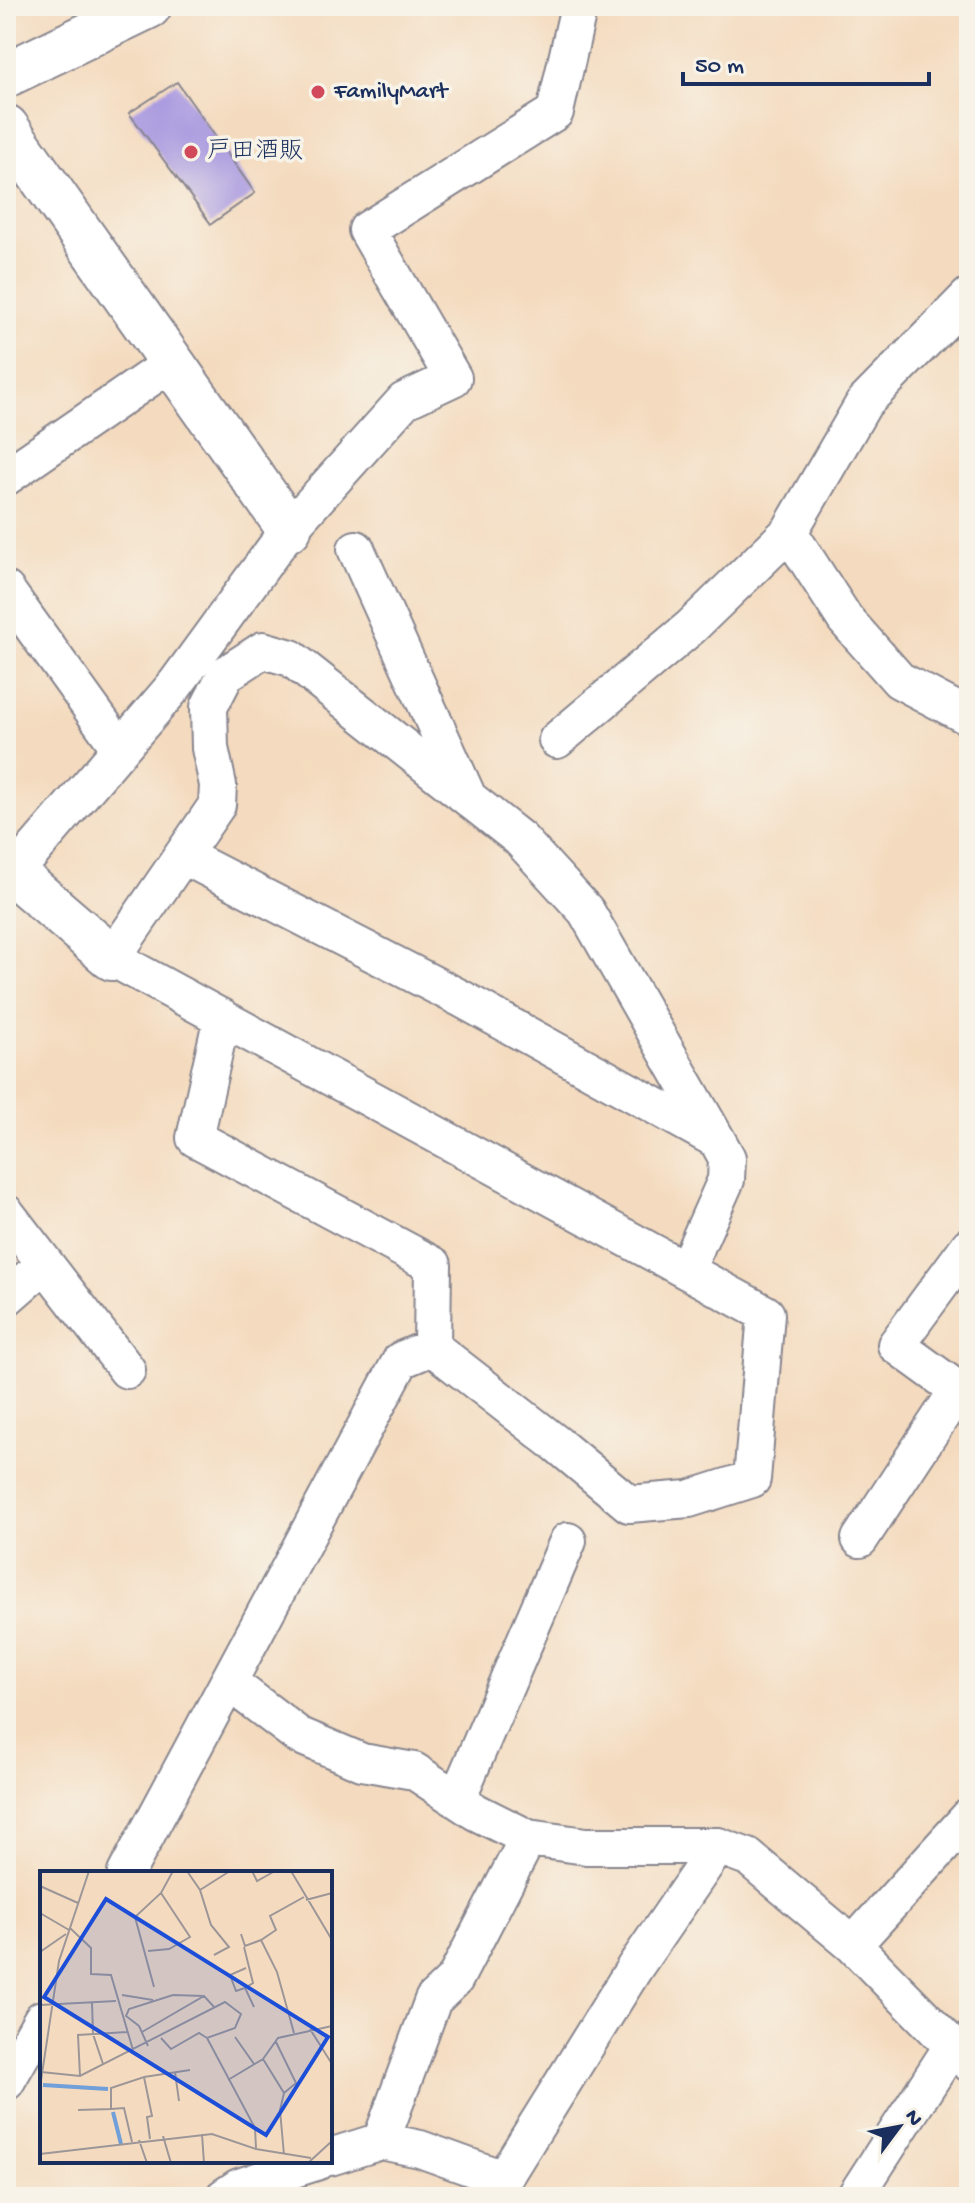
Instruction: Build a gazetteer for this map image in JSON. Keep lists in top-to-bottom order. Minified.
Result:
{"places":["FamilyMart","戸田酒販"],"scale_bar":"50 m","north":"top right"}
